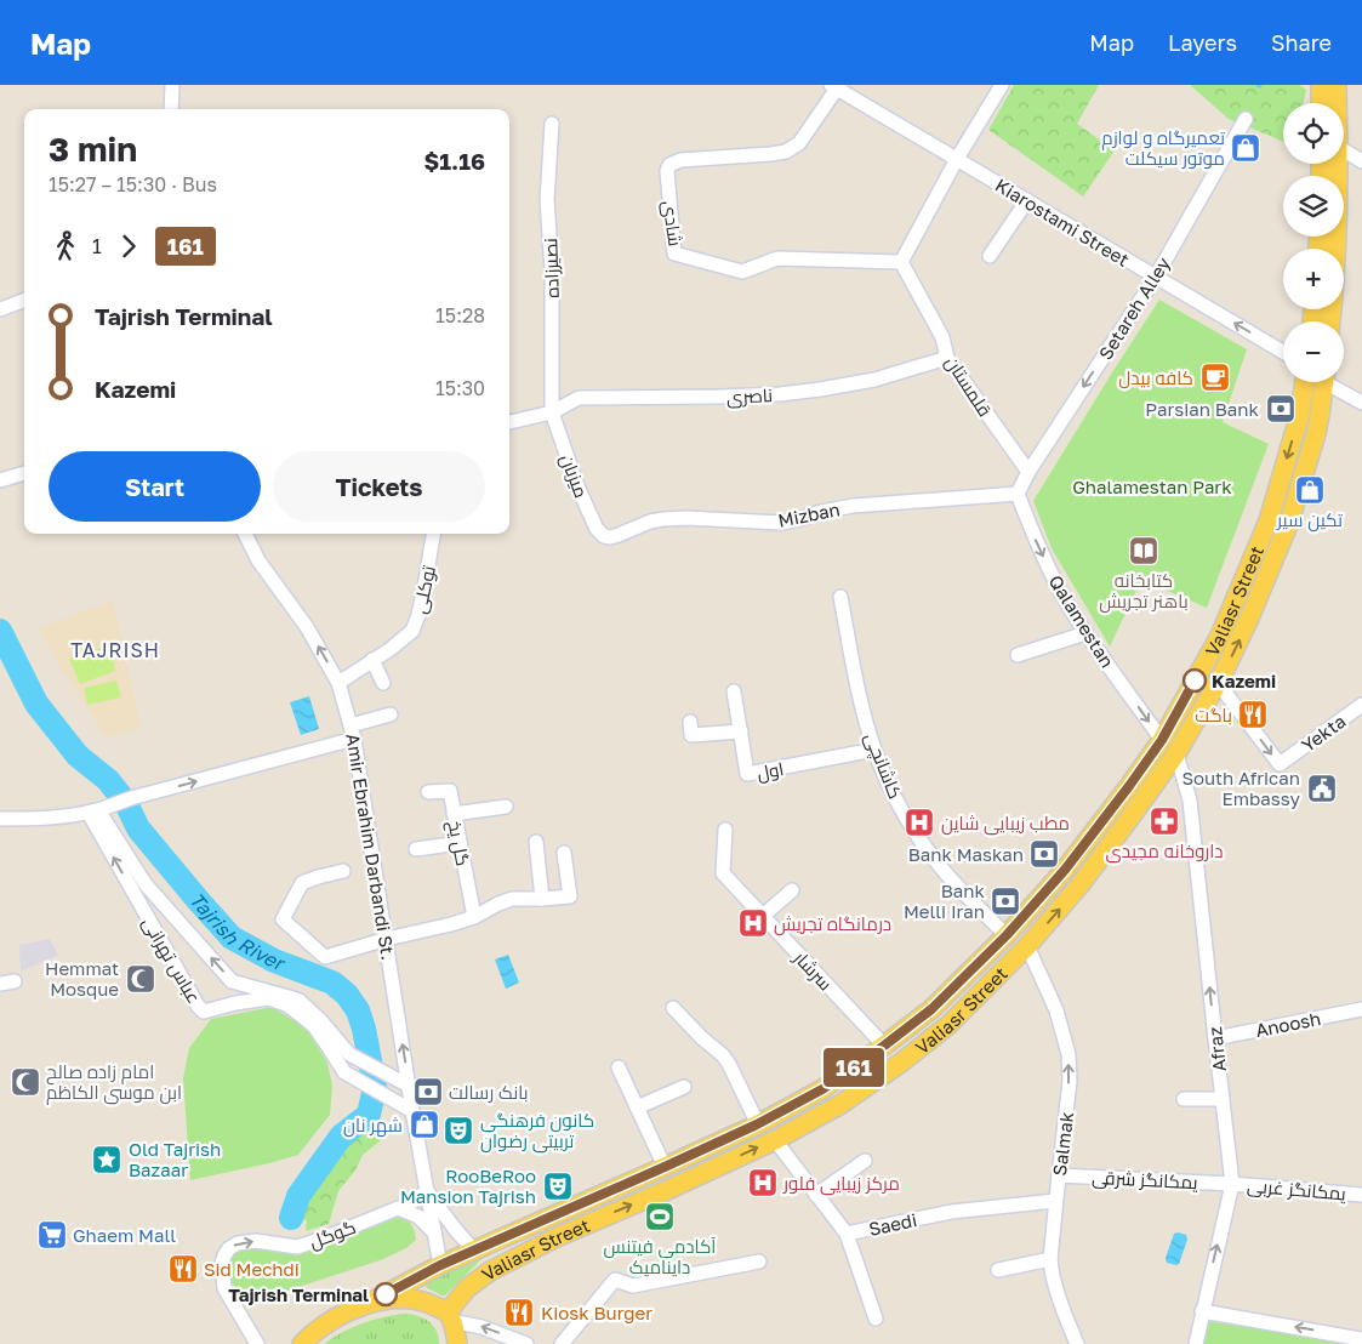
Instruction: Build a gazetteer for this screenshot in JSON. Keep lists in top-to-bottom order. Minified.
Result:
{"streets":{"main road":["Valiasr Street"],"street":["Kiarostami Street","شادی","نصیرزاده","Setareh Alley","قلمستان","ناصری","Mizban","توکلی","Qalamestan","Yekta","کاشانچی","اول","گل یخ","Amir Ebrahim Darbandi St.","عباس تهرانی","سرشار","Anoosh","Afraz","Salmak","یمکانگز شرقی","یمکانگز غربی","Saedi","گوگل"]},"crossings":[["Kiarostami Street","شادی"],["Kiarostami Street","Setareh Alley"],["شادی","قلمستان"],["نصیرزاده","ناصری"],["نصیرزاده","Mizban"],["Setareh Alley","قلمستان"],["Setareh Alley","Mizban"],["Setareh Alley","Qalamestan"],["قلمستان","ناصری"],["ناصری","Mizban"],["Mizban","Qalamestan"],["توکلی","Amir Ebrahim Darbandi St."],["Valiasr Street","Qalamestan"],["Valiasr Street","Yekta"],["Valiasr Street","کاشانچی"],["Valiasr Street","Amir Ebrahim Darbandi St."],["Valiasr Street","سرشار"],["Valiasr Street","Afraz"],["Valiasr Street","Salmak"],["Valiasr Street","Saedi"],["کاشانچی","اول"],["Amir Ebrahim Darbandi St.","عباس تهرانی"],["Amir Ebrahim Darbandi St.","گوگل"],["Anoosh","Afraz"],["Afraz","یمکانگز شرقی"],["Afraz","یمکانگز غربی"],["Salmak","یمکانگز شرقی"],["Salmak","Saedi"],["یمکانگز شرقی","یمکانگز غربی"]],"one_way":["Setareh Alley","Qalamestan","Amir Ebrahim Darbandi St.","عباس تهرانی","Afraz","Salmak"],"districts":["TAJRISH"],"water":["Tajrish River"],"parks":["Ghalamestan Park"],"places":{"shop":["تعمیرگاه و لوازم موتور سیکلت","تکین سیر","شهر نان"],"cafe":["کافه بیدل"],"bank":["Parsian Bank","Bank Maskan","Bank Melli Iran","بانک رسالت"],"library":["کتابخانه باهنر تجریش"],"other":["Kazemi","Tajrish Terminal"],"restaurant":["باگت","Sid Mechdi","Kiosk Burger"],"public building":["South African Embassy"],"pharmacy":["داروخانه مجیدی"],"hospital":["مطب زیبایی شاین","درمانگاه تجریش","مرکز زیبایی فلور"],"mosque":["Hemmat Mosque","امام زاده صالح ابن موسى الكاظم"],"theatre":["کانون فرهنگی تربیتی رضوان","RooBeRoo Mansion Tajrish"],"place":["Old Tajrish Bazaar"],"sports":["آکادمی فیتنس داینامیک"],"supermarket":["Ghaem Mall"]},"lines":["bus line 161"],"page":{"header":"Map","nav":["Map","Layers","Share"],"on_map":"161","map_buttons":["+","−"],"heading":["3 min","15:27 – 15:30 · Bus","$1.16"],"legs":["1","161"],"list":[{"name":"Tajrish Terminal","value":"15:28"},{"name":"Kazemi","value":"15:30"}],"buttons":["Start","Tickets"]}}
